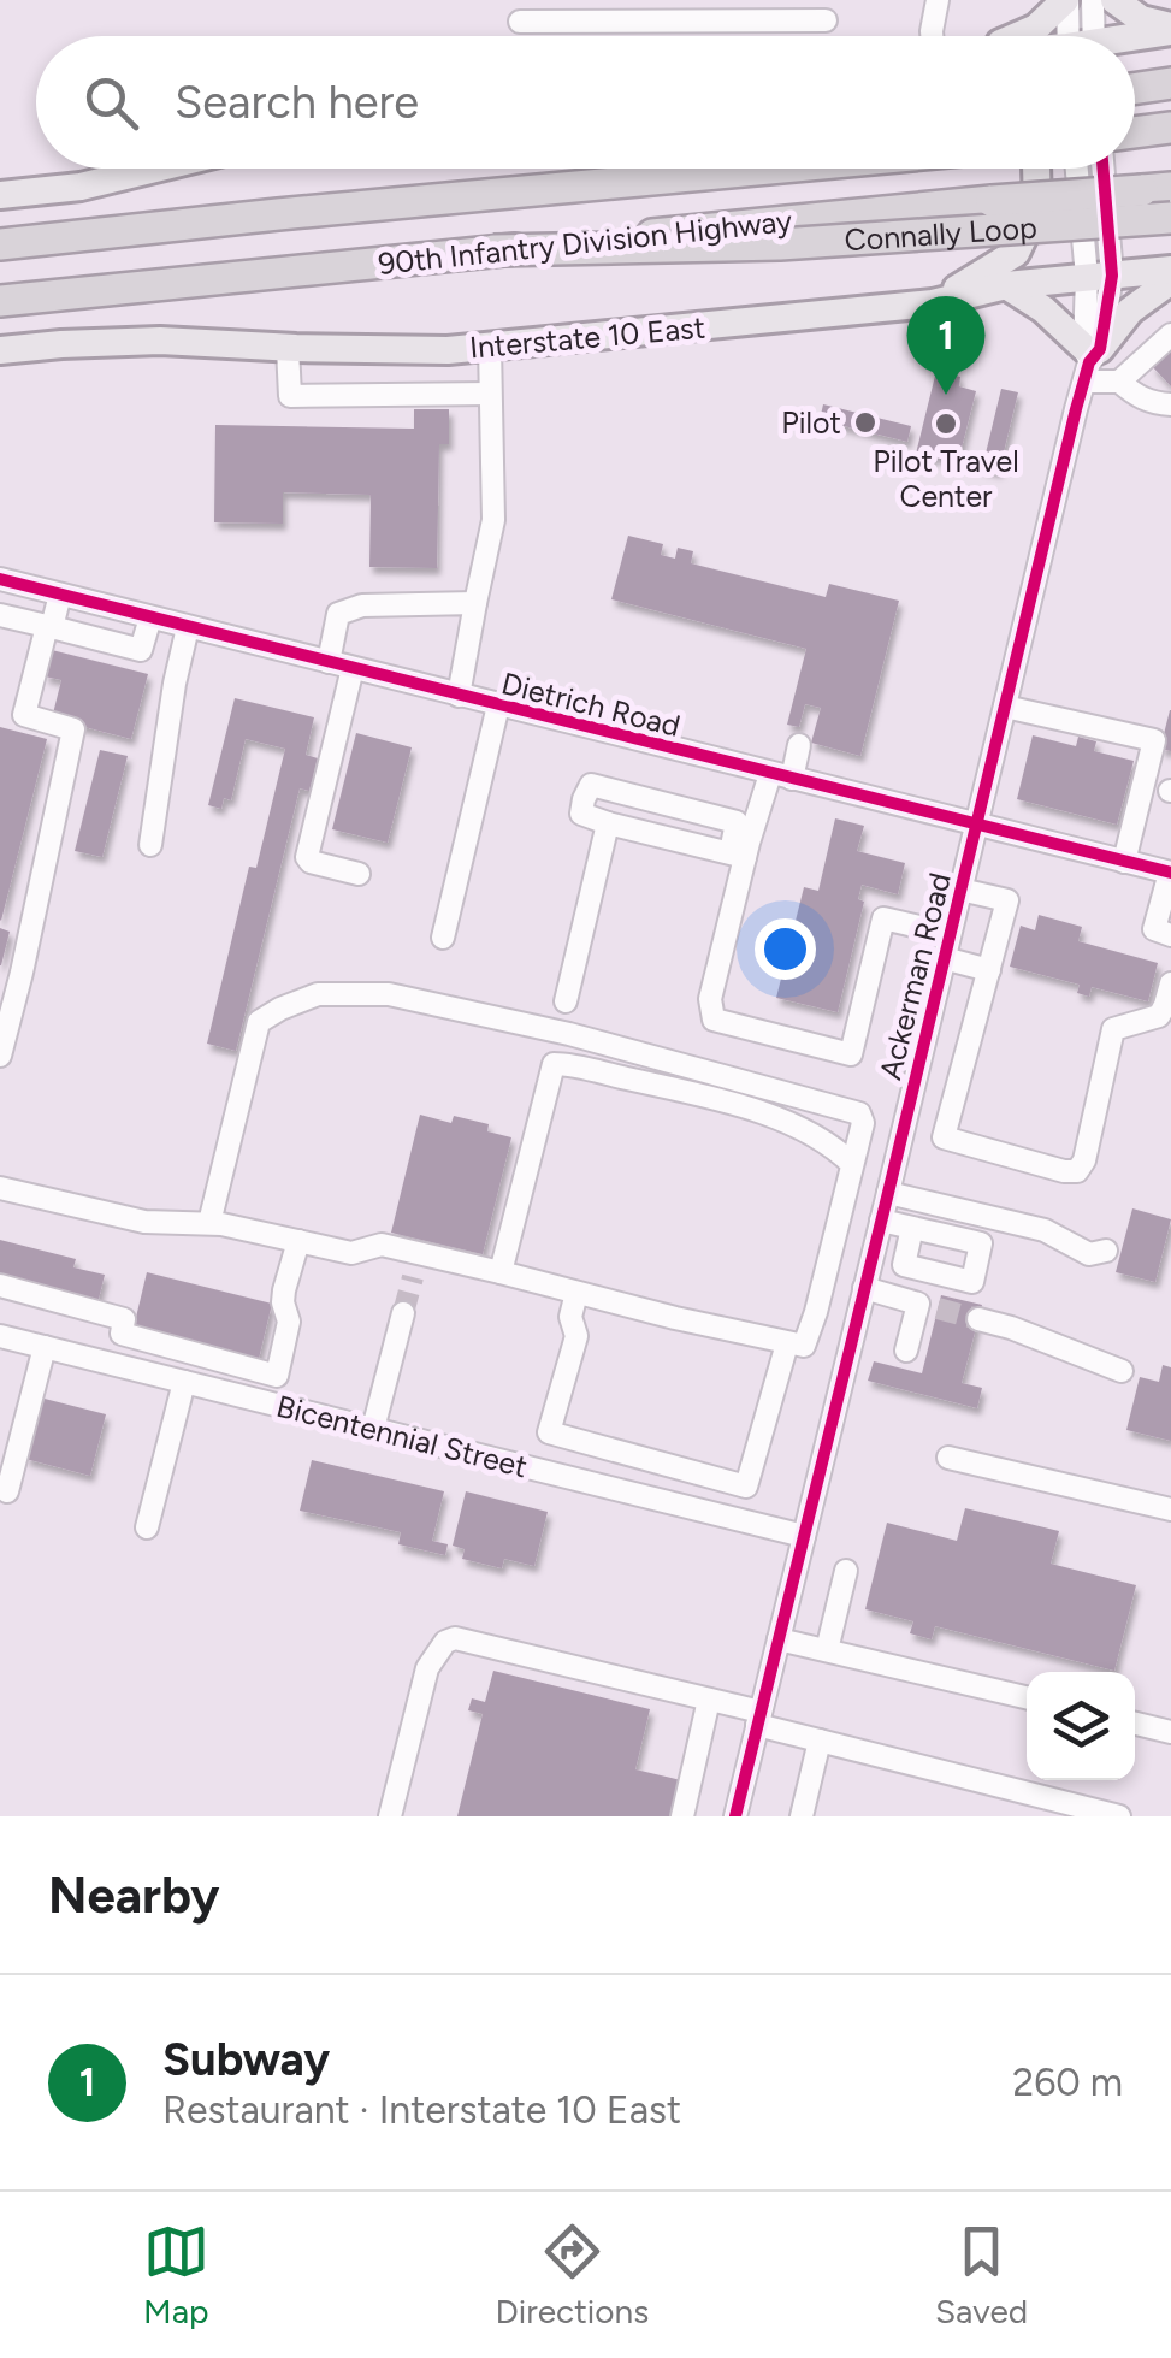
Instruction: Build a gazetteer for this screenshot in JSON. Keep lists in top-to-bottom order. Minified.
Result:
{"streets":{"highway":["Connally Loop","90th Infantry Division Highway"],"main road":["Interstate 10 East"],"street":["Dietrich Road","Ackerman Road","Bicentennial Street"]},"crossings":[["Connally Loop","90th Infantry Division Highway"],["Interstate 10 East","Ackerman Road"],["Dietrich Road","Ackerman Road"],["Ackerman Road","Bicentennial Street"]],"places":["Pilot","Pilot Travel Center"],"page":{"search":"Search here","pins":"1","heading":"Nearby","list":[{"mark":"1","name":"Subway","note":"Restaurant · Interstate 10 East","value":"260 m"}],"nav":["Map","Directions","Saved"]}}
